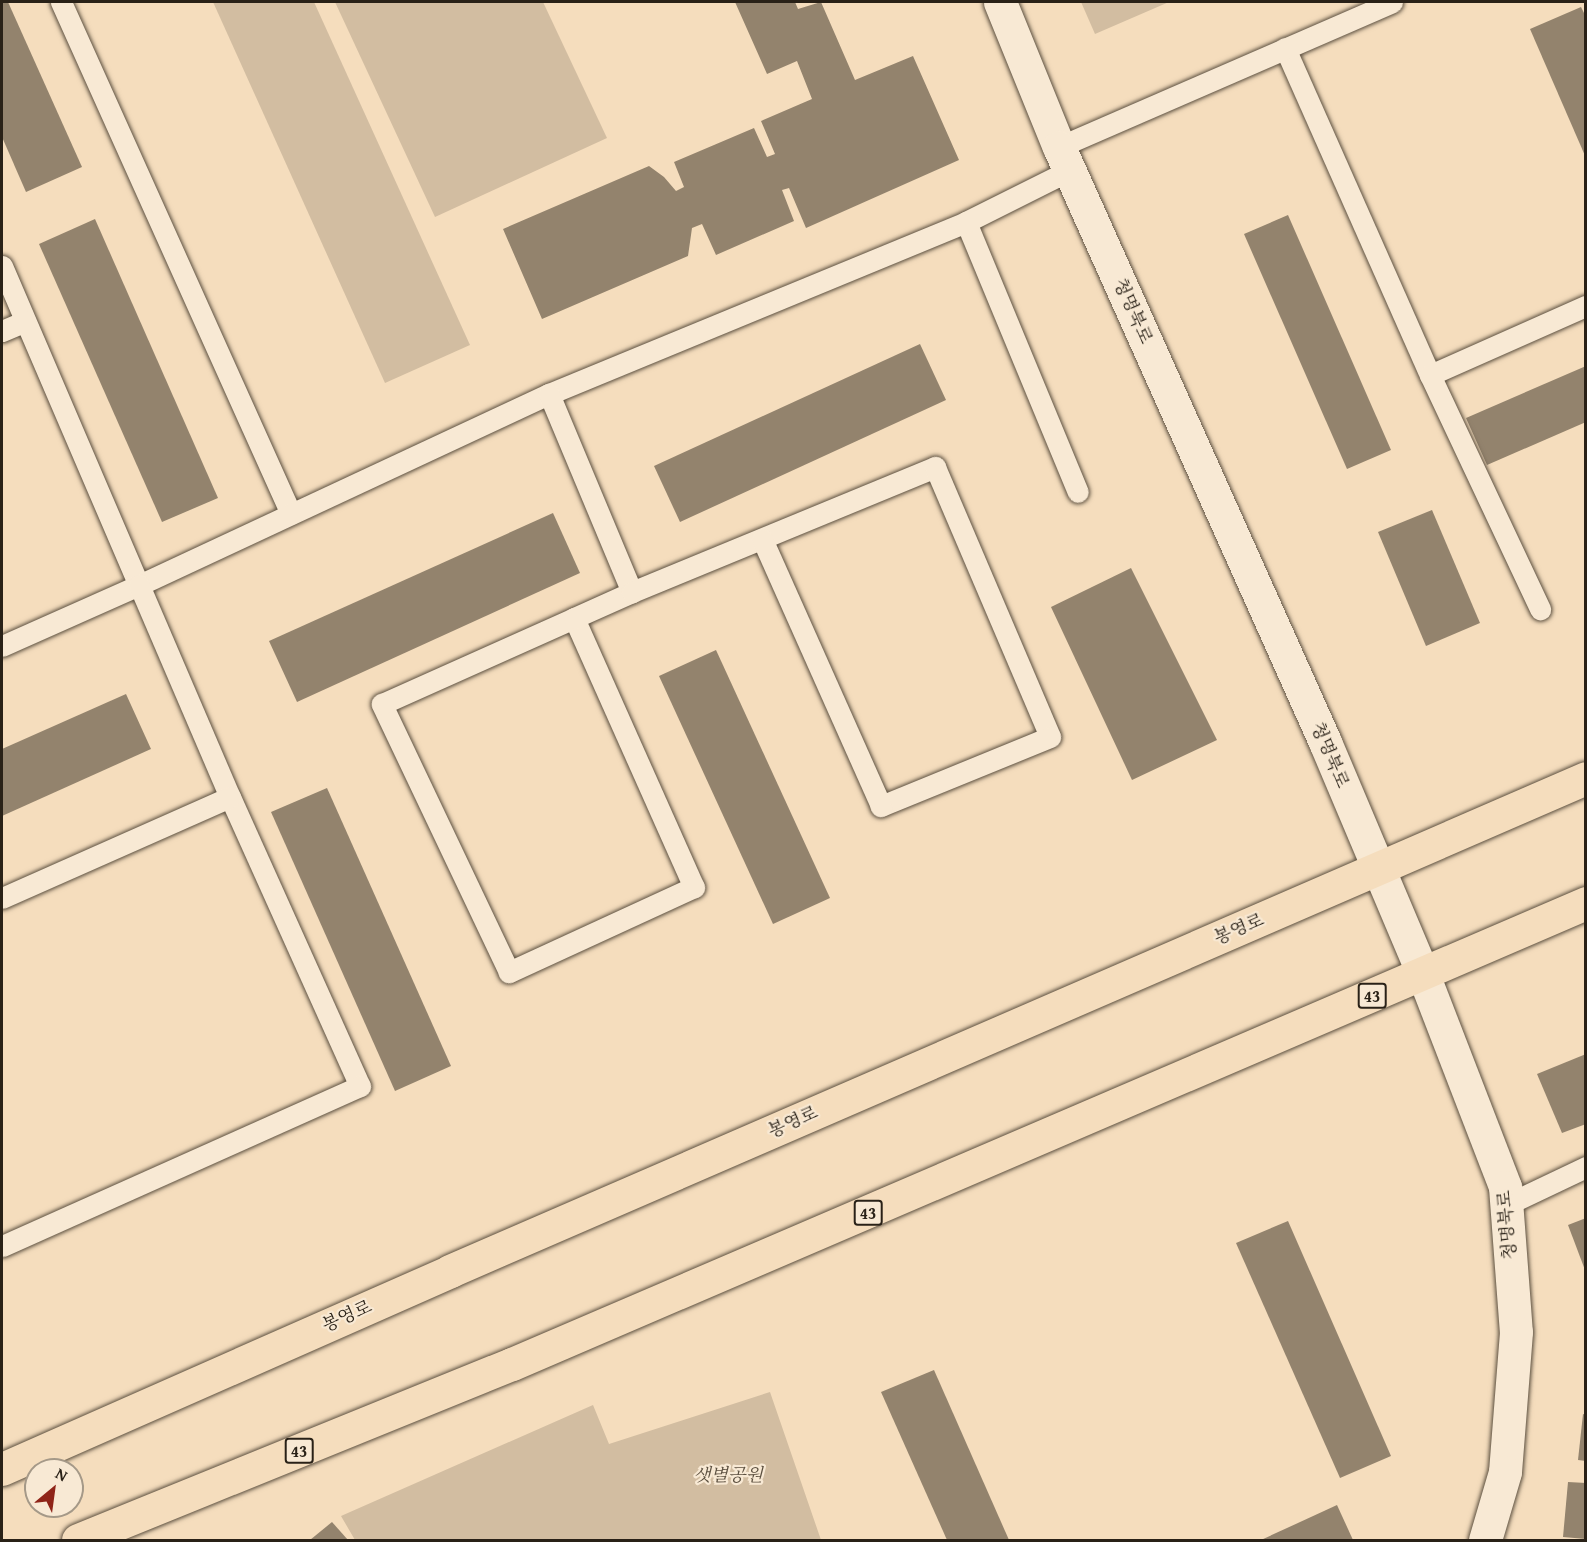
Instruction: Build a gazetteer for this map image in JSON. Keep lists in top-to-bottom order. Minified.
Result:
{"streets":{"main road":["봉영로","43"],"street":["청명북로"]},"crossings":[["청명북로","봉영로"],["청명북로","43"]],"parks":["샛별공원"],"north":"top right"}
